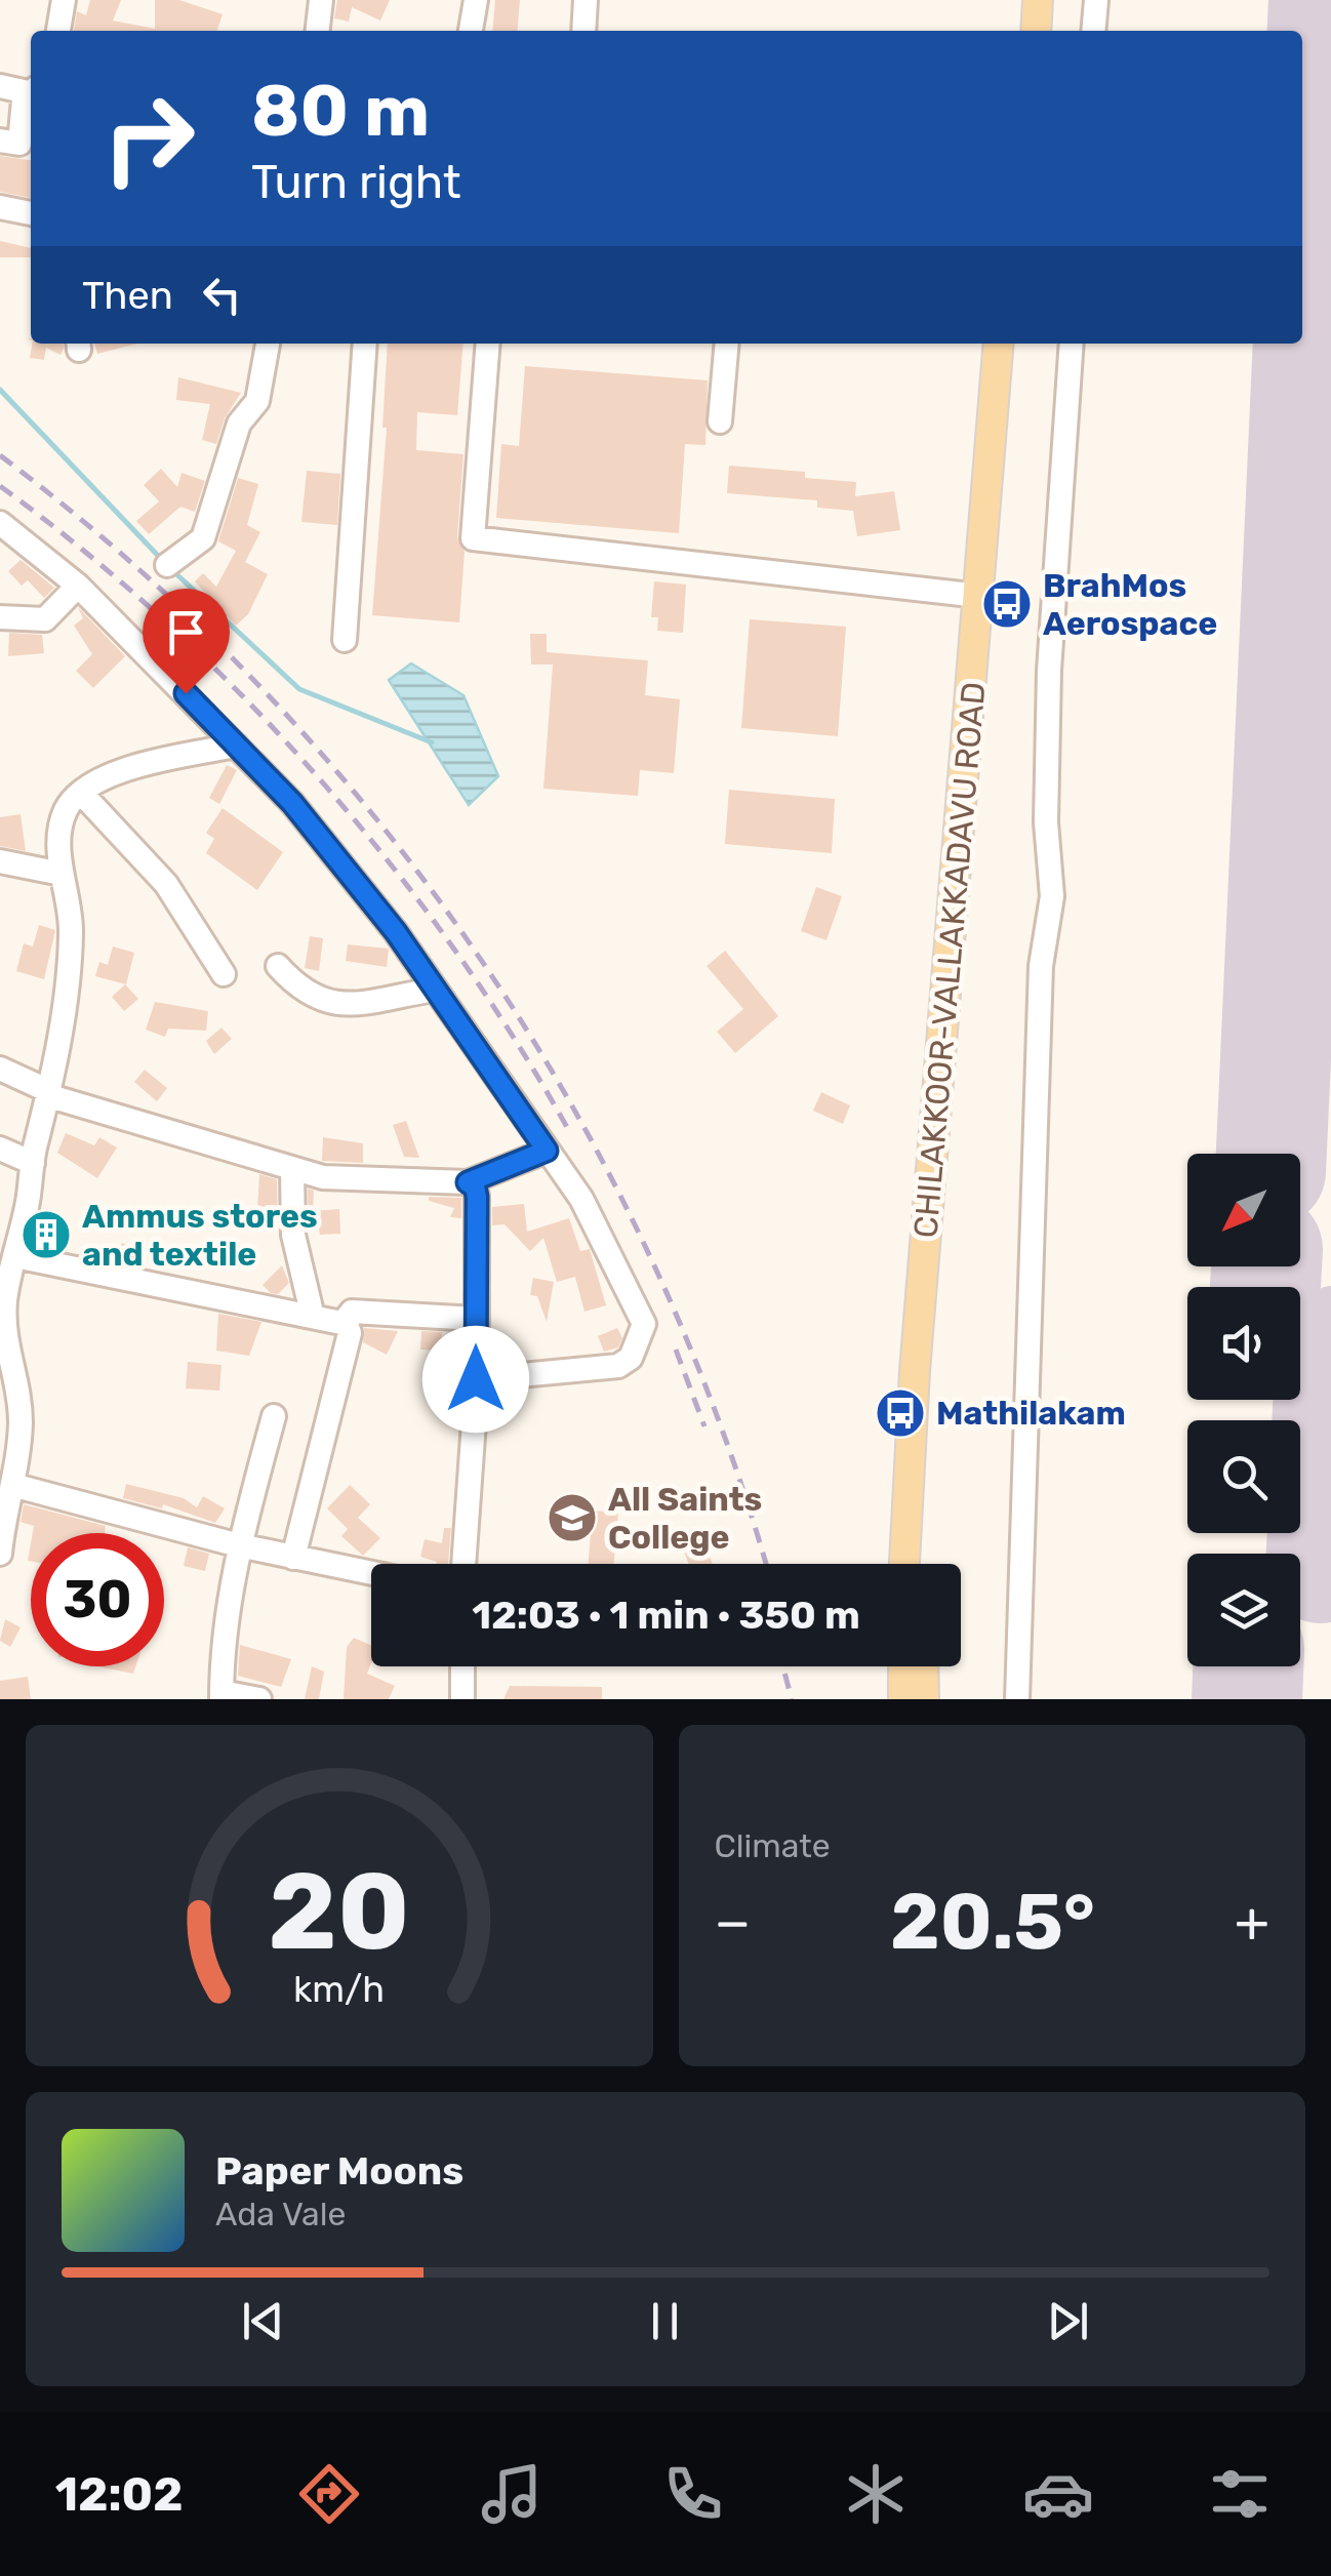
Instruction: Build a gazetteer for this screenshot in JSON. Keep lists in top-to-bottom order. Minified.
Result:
{"streets":{"main road":["CHILAKKOOR-VALLAKKADAVU ROAD"]},"places":{"bus stop":["BrahMos Aerospace","Mathilakam"],"building":["Ammus stores and textile"],"school or university":["All Saints College"]},"north":"bottom left","page":{"turn":["80 m","Turn right"],"then":"Then","limit":"30","trip":"12:03 · 1 min · 350 m","tile":"Climate","heat":["−","20.5°","+"],"song":["Paper Moons","Ada Vale"],"tabs":"12:02","gauge":["20","km/h"]}}
